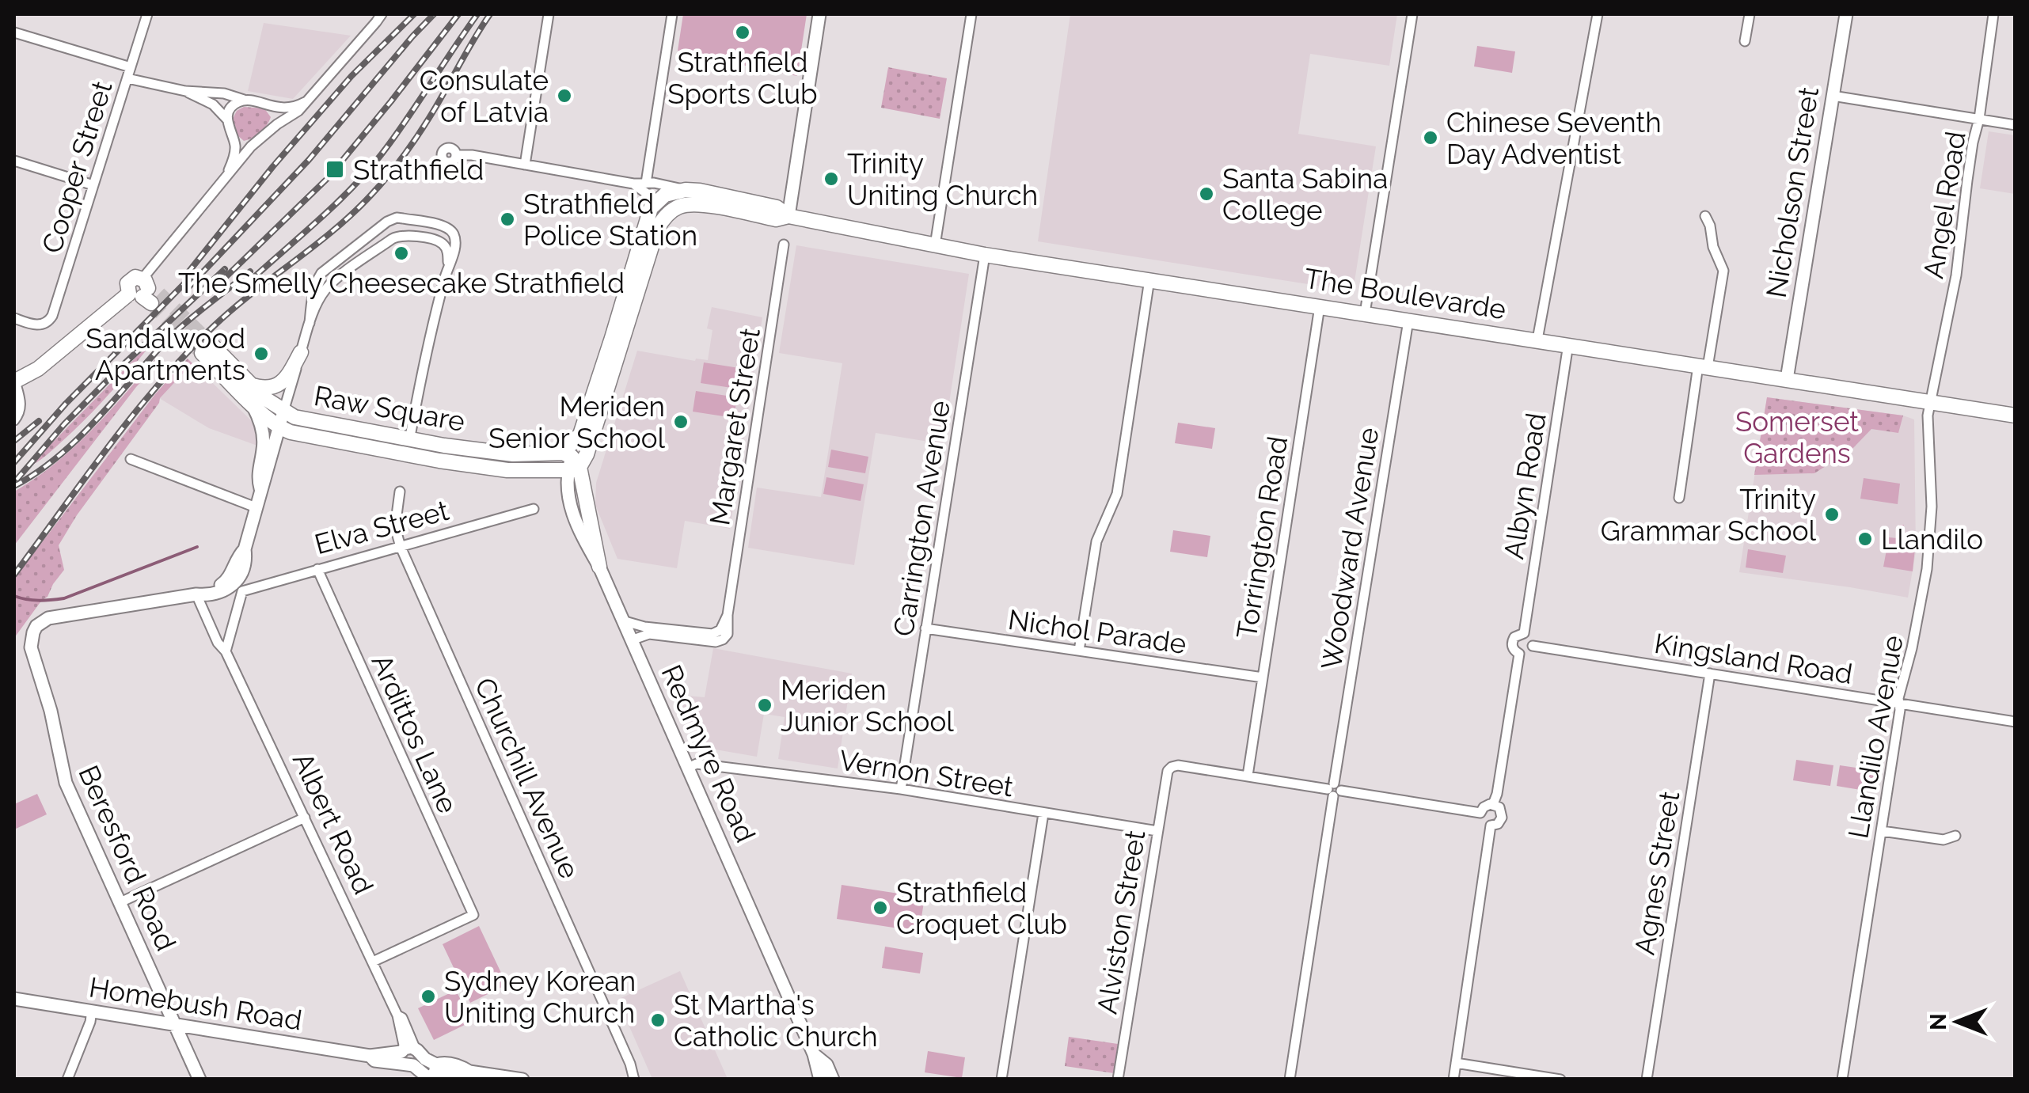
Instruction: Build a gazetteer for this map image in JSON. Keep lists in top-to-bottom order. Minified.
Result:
{"streets":{"main road":["Nicholson Street","The Boulevarde","Raw Square","Redmyre Road","Beresford Road","Homebush Road"],"street":["Cooper Street","Angel Road","Margaret Street","Albyn Road","Carrington Avenue","Elva Street","Torrington Road","Woodward Avenue","Nichol Parade","Kingsland Road","Ardittos Lane","Llandilo Avenue","Vernon Street","Churchill Avenue","Albert Road","Agnes Street","Alviston Street"]},"crossings":[["Nicholson Street","The Boulevarde"],["Angel Road","The Boulevarde"],["Angel Road","Llandilo Avenue"],["The Boulevarde","Albyn Road"],["The Boulevarde","Carrington Avenue"],["The Boulevarde","Torrington Road"],["The Boulevarde","Woodward Avenue"],["The Boulevarde","Llandilo Avenue"],["The Boulevarde","Redmyre Road"],["Raw Square","Redmyre Road"],["Margaret Street","Redmyre Road"],["Albyn Road","Kingsland Road"],["Carrington Avenue","Nichol Parade"],["Carrington Avenue","Vernon Street"],["Elva Street","Ardittos Lane"],["Elva Street","Churchill Avenue"],["Torrington Road","Nichol Parade"],["Torrington Road","Alviston Street"],["Kingsland Road","Llandilo Avenue"],["Kingsland Road","Agnes Street"],["Ardittos Lane","Albert Road"],["Redmyre Road","Vernon Street"],["Vernon Street","Alviston Street"],["Albert Road","Beresford Road"],["Albert Road","Homebush Road"],["Beresford Road","Homebush Road"]],"parks":["Somerset Gardens"],"places":{"other":["Strathfield Sports Club","Consulate of Latvia","Chinese Seventh Day Adventist","Trinity Uniting Church","Santa Sabina College","Strathfield Police Station","The Smelly Cheesecake Strathfield","Sandalwood Apartments","Meriden Senior School","Trinity Grammar School","Llandilo","Meriden Junior School","Strathfield Croquet Club","Sydney Korean Uniting Church","St Martha's Catholic Church"],"transit":["Strathfield"]},"north":"left"}
